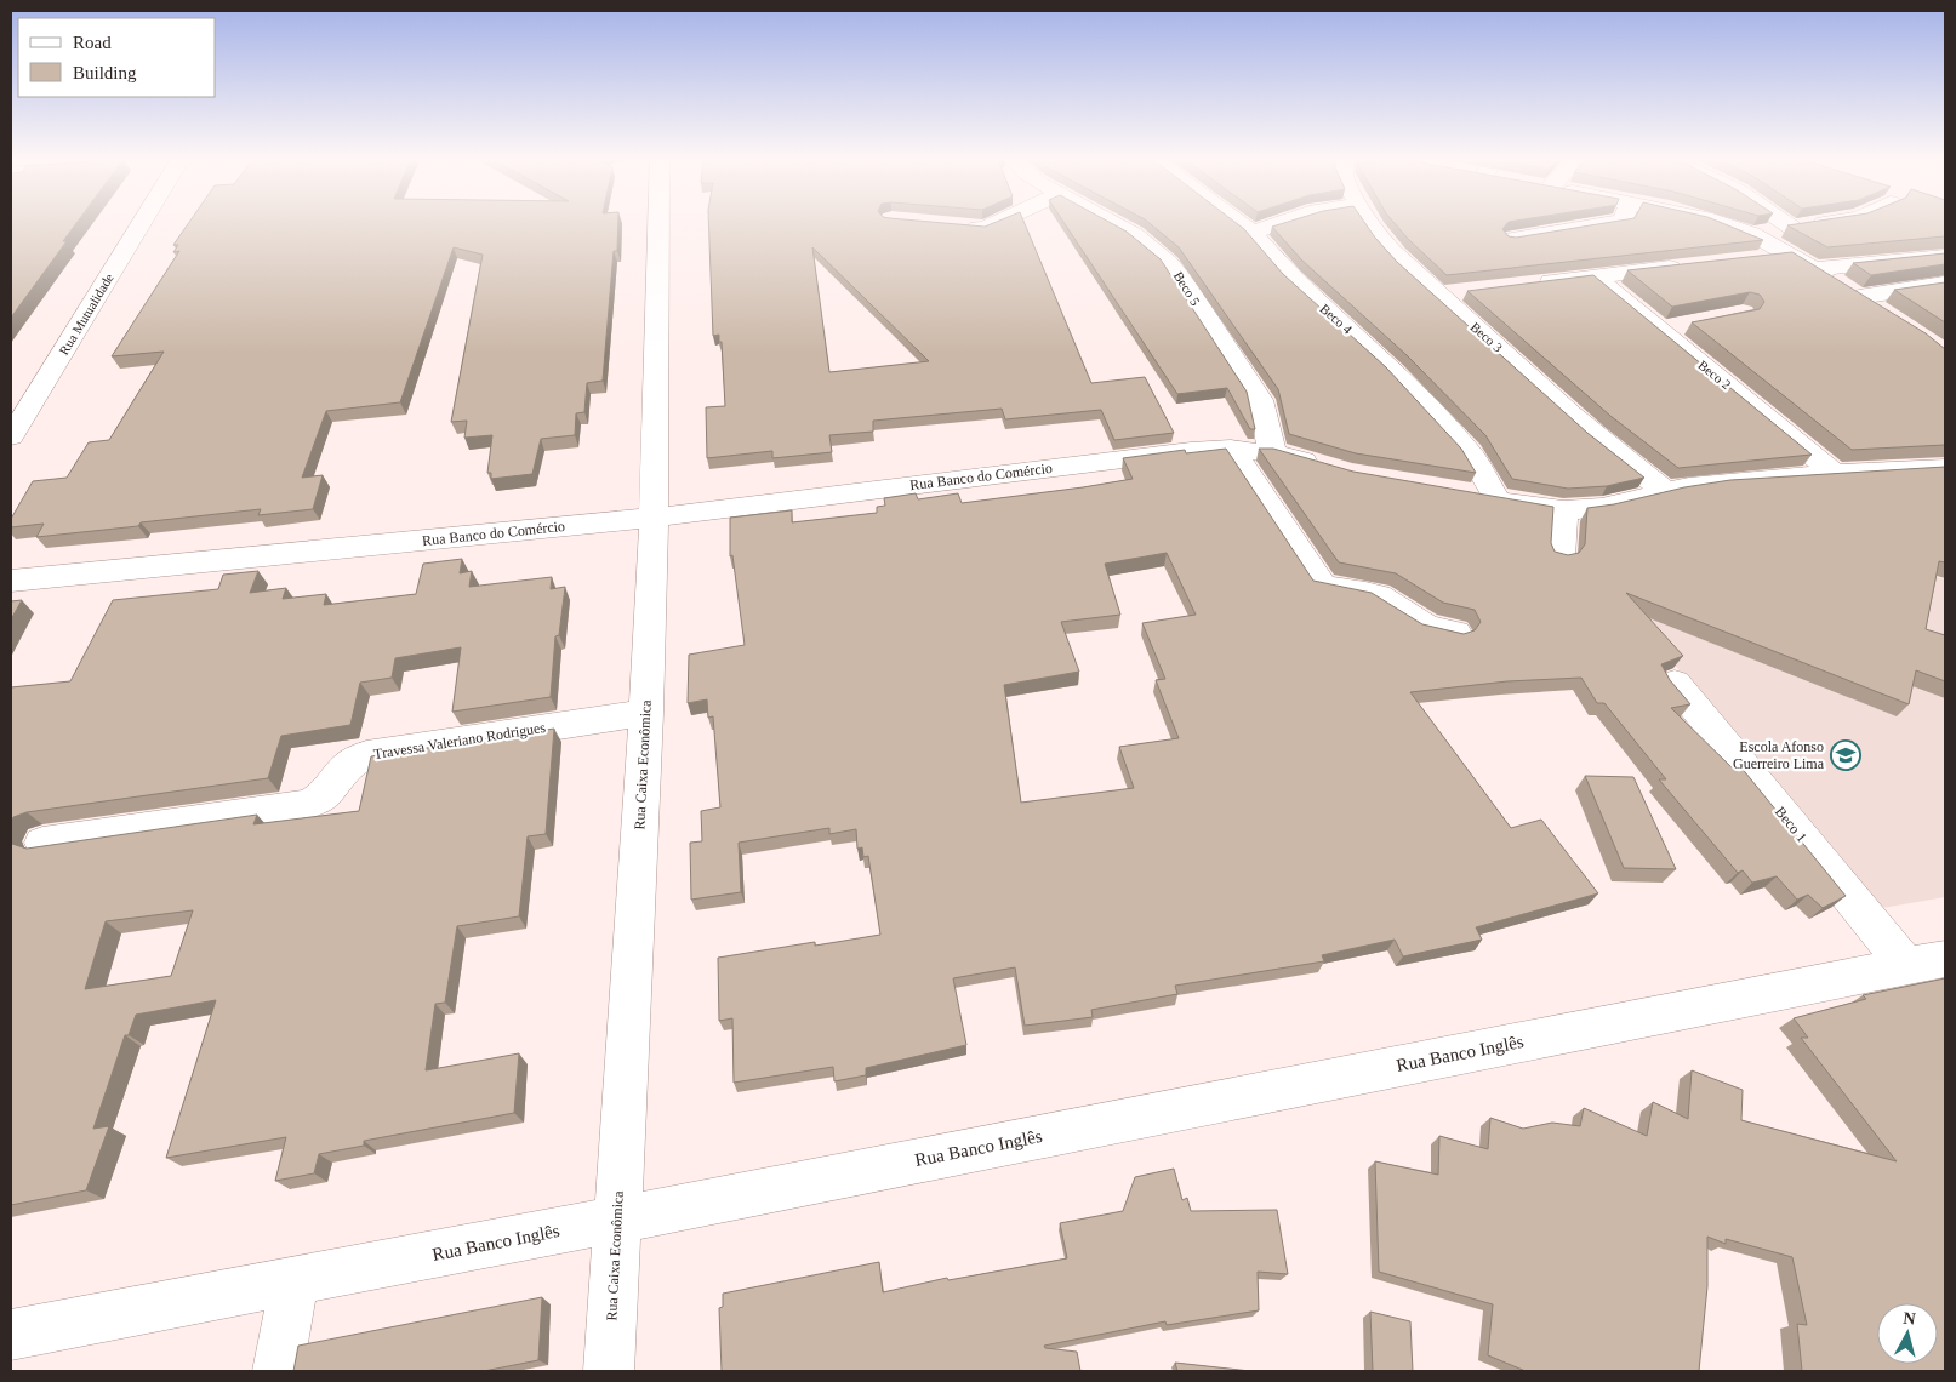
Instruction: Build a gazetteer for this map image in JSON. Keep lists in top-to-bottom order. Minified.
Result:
{"streets":{"street":["Beco 5","Rua Mutualidade","Beco 4","Beco 3","Beco 2","Rua Banco do Comércio","Travessa Valeriano Rodrigues","Rua Caixa Econômica","Beco 1","Rua Banco Inglês"]},"crossings":[["Beco 5","Rua Banco do Comércio"],["Rua Banco do Comércio","Rua Caixa Econômica"],["Travessa Valeriano Rodrigues","Rua Caixa Econômica"],["Rua Caixa Econômica","Rua Banco Inglês"],["Beco 1","Rua Banco Inglês"]],"places":{"school or university":["Escola Afonso Guerreiro Lima"]},"legend":["Road","Building"],"north":"top"}
